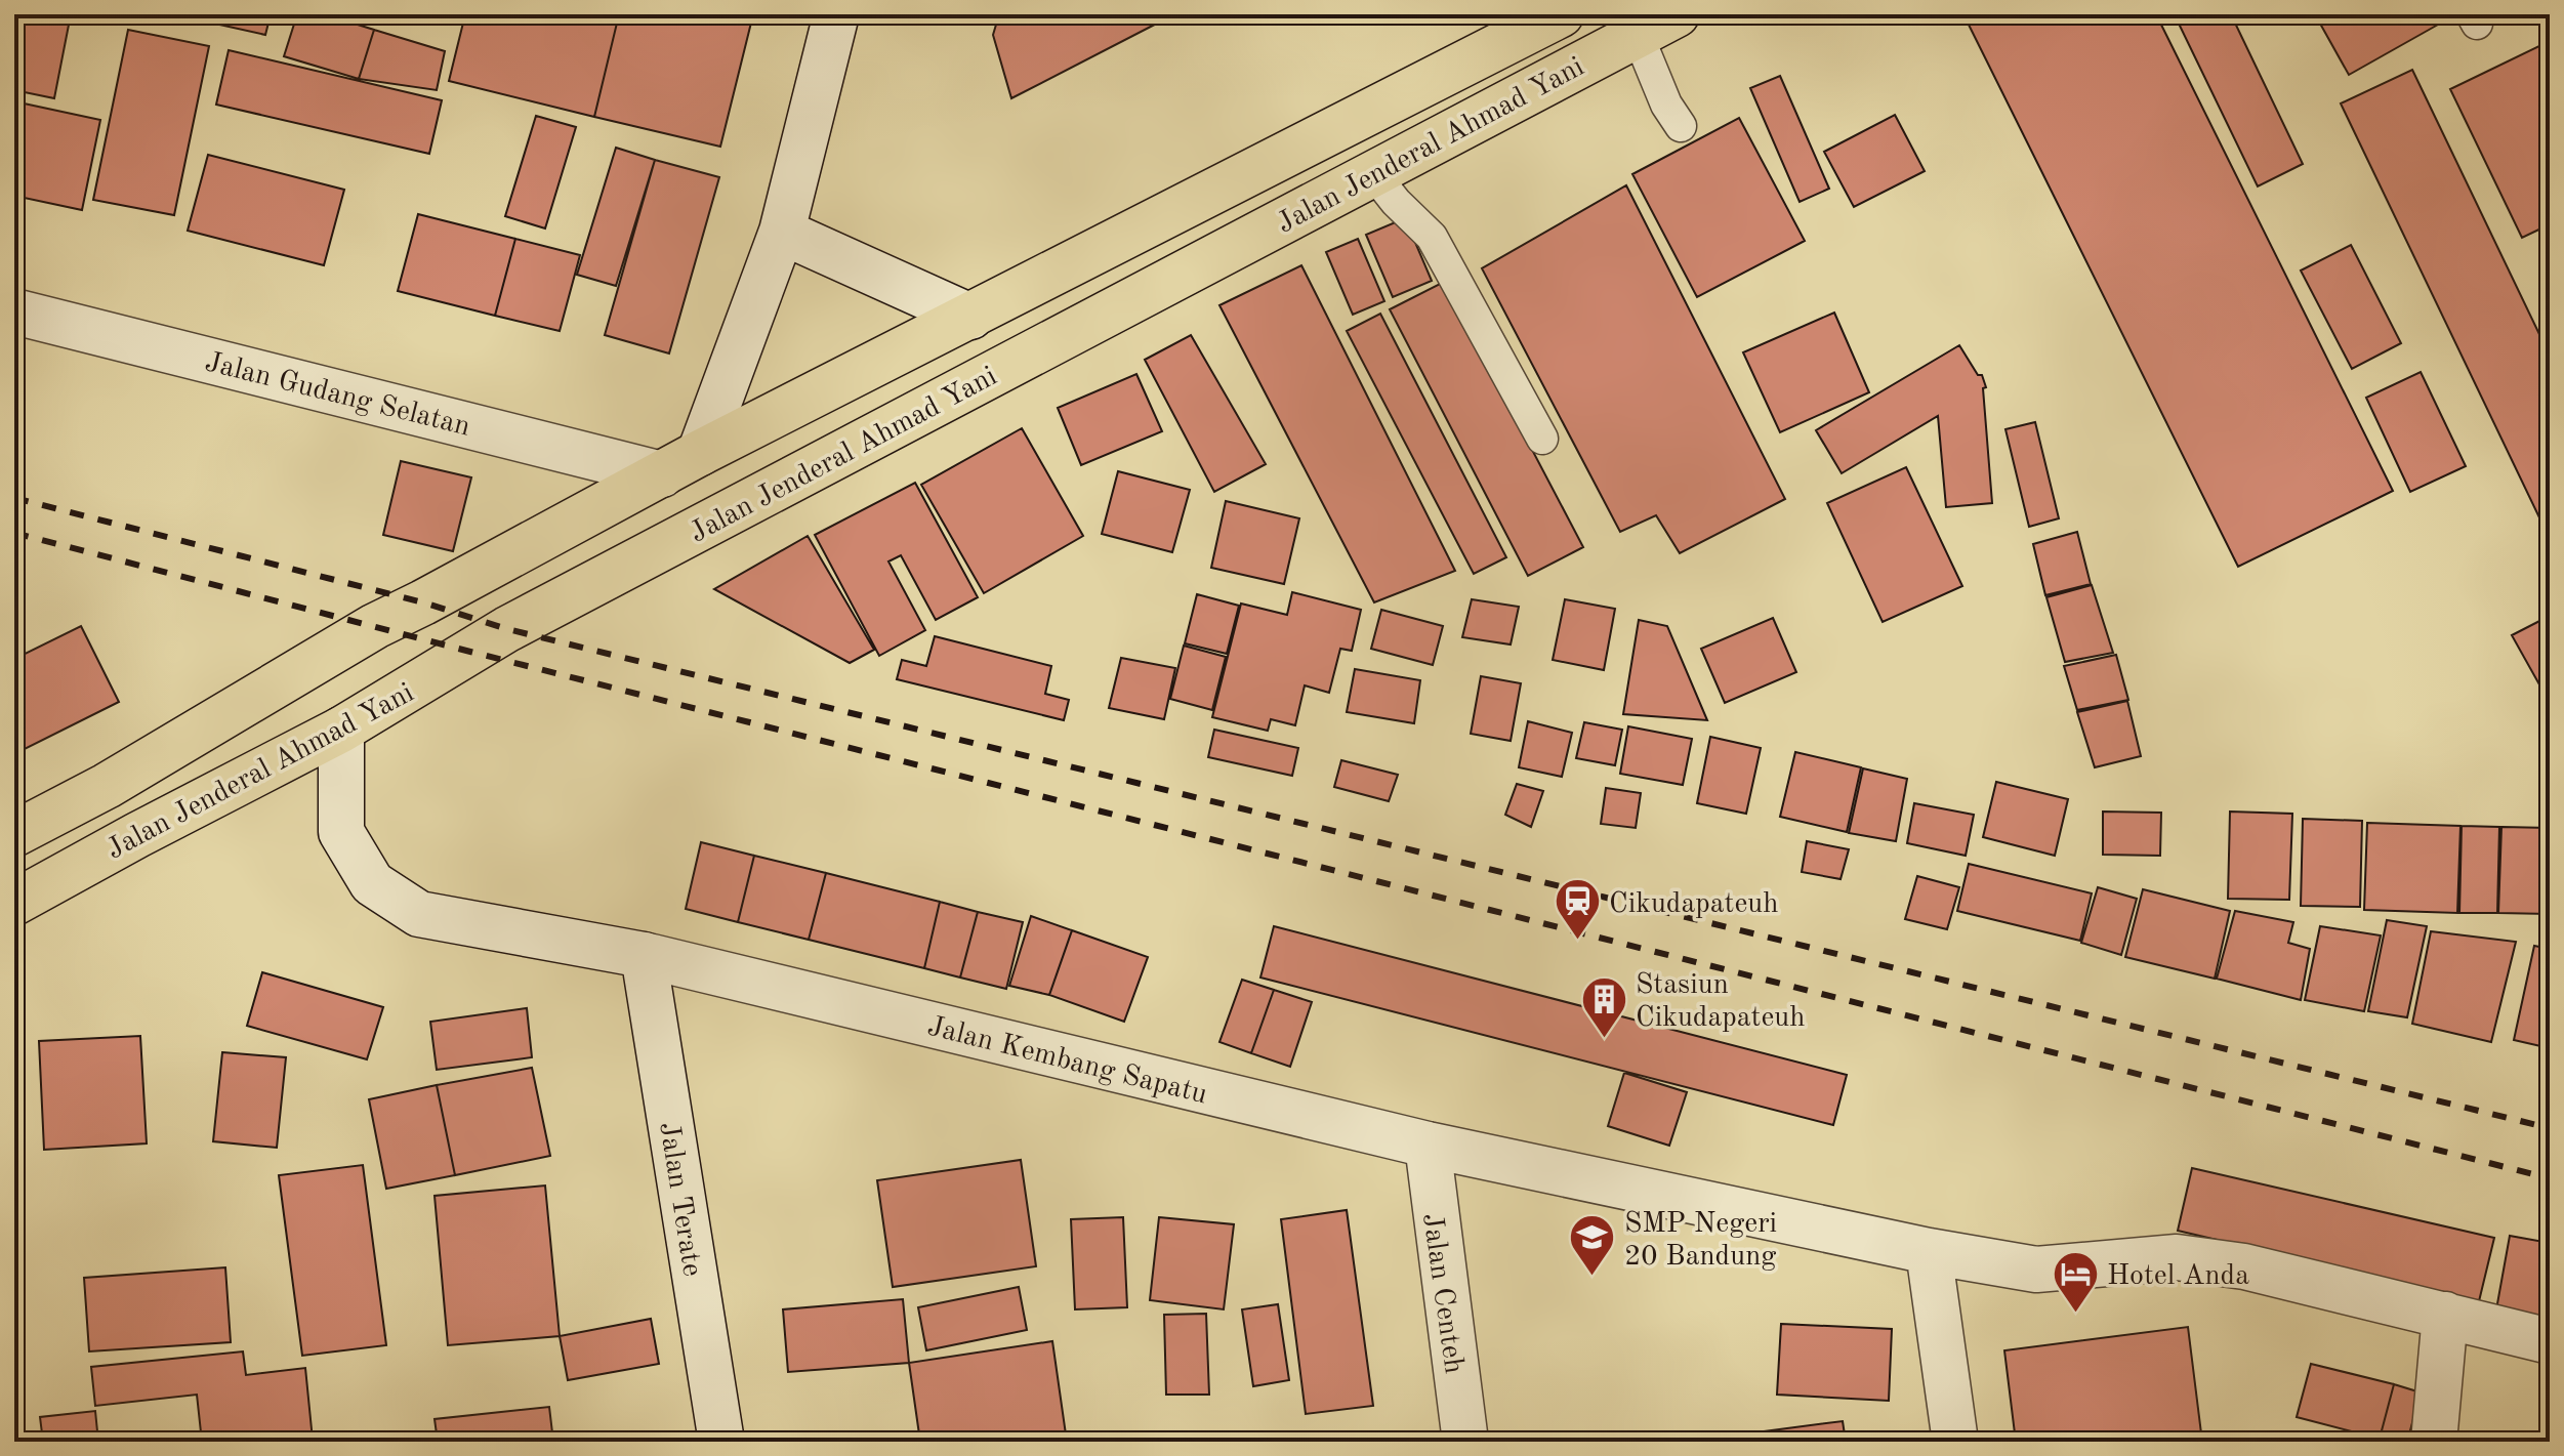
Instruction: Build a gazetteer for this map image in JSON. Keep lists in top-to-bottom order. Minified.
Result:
{"streets":{"main road":["Jalan Jenderal Ahmad Yani"],"street":["Jalan Gudang Selatan","Jalan Kembang Sapatu","Jalan Terate","Jalan Centeh"]},"crossings":[["Jalan Jenderal Ahmad Yani","Jalan Gudang Selatan"],["Jalan Jenderal Ahmad Yani","Jalan Kembang Sapatu"],["Jalan Kembang Sapatu","Jalan Terate"],["Jalan Kembang Sapatu","Jalan Centeh"]],"places":{"station":["Cikudapateuh"],"building":["Stasiun Cikudapateuh"],"school or university":["SMP Negeri 20 Bandung"],"hotel":["Hotel Anda"]}}
